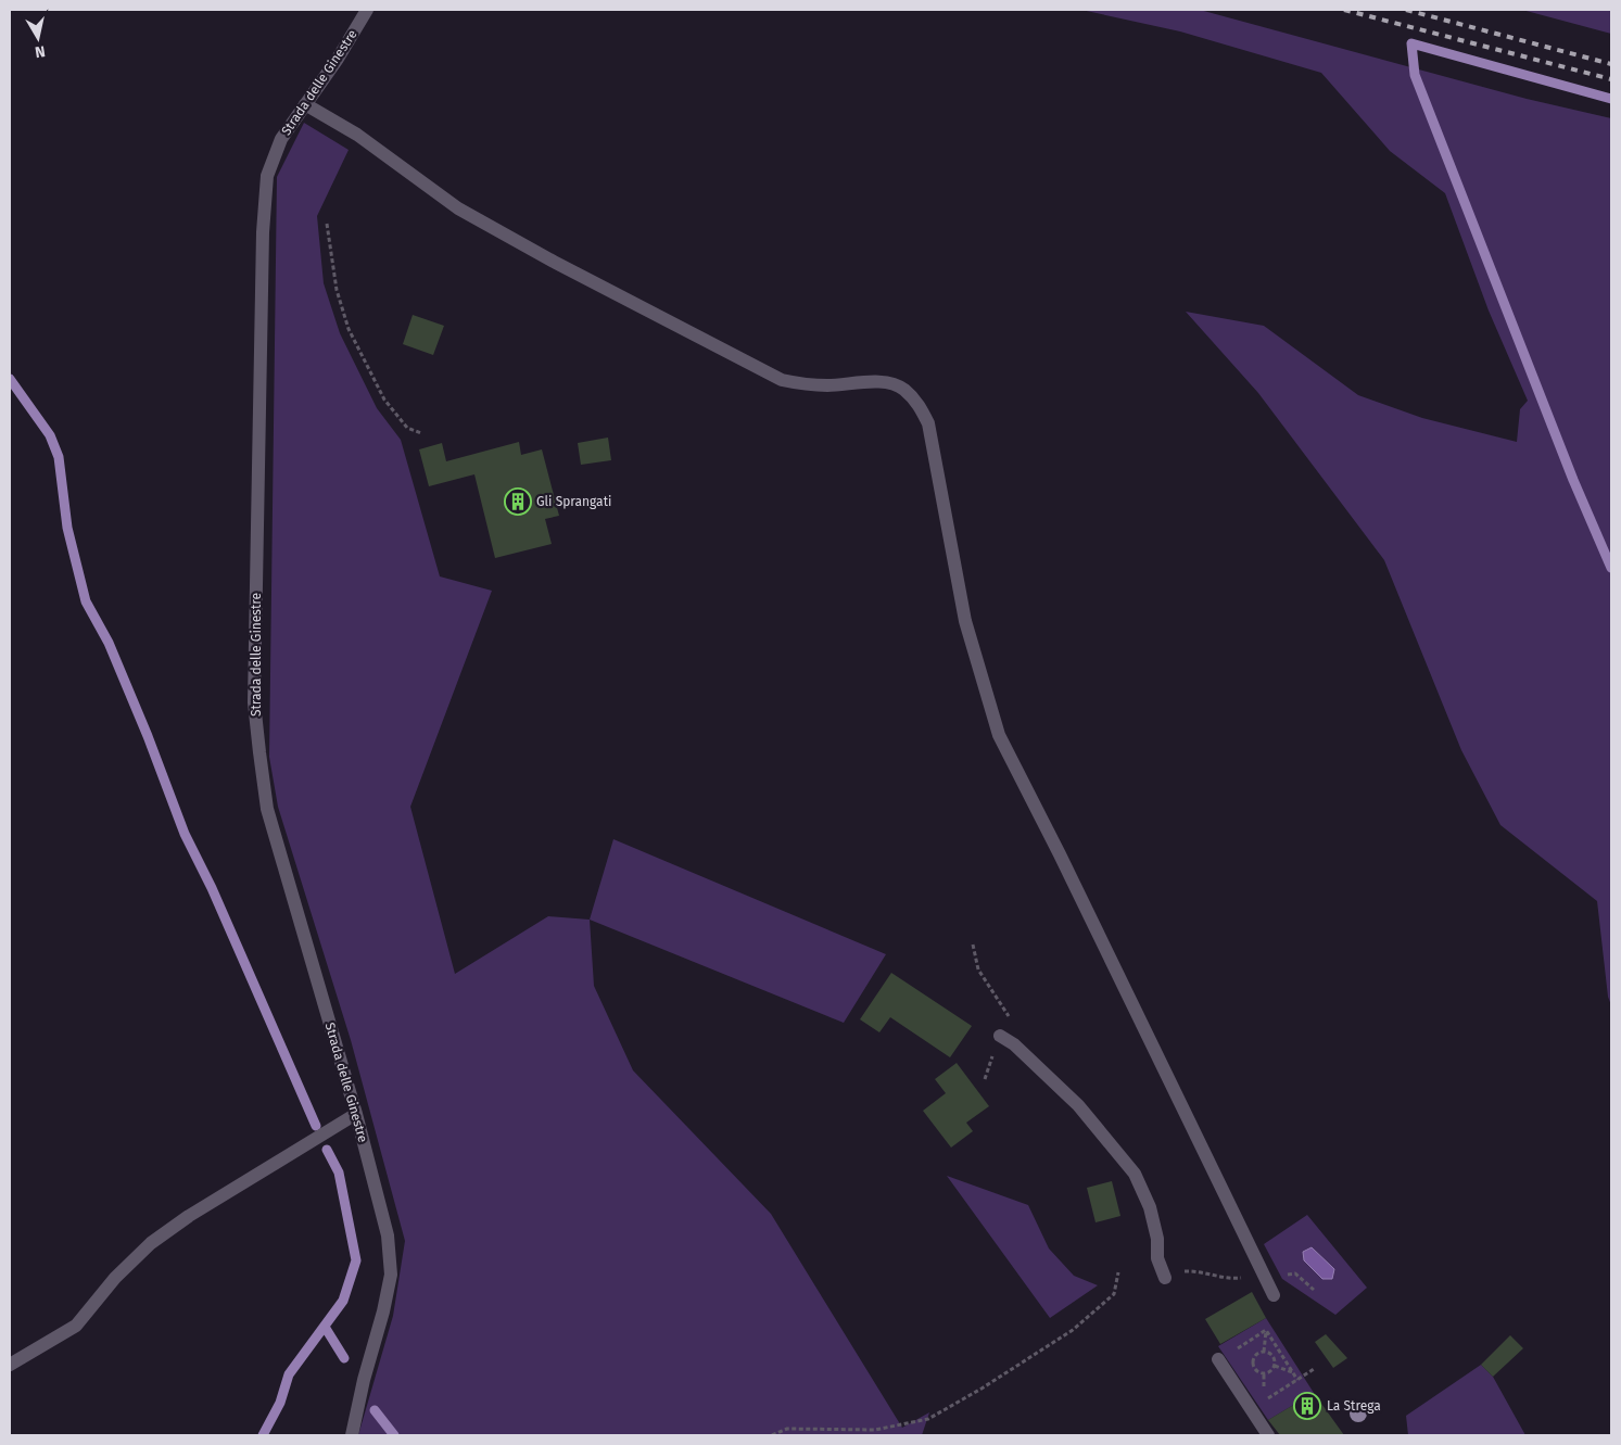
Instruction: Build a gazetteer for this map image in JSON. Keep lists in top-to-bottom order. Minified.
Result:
{"streets":{"street":["Strada delle Ginestre"]},"places":{"building":["Gli Sprangati","La Strega"]},"north":"bottom"}
